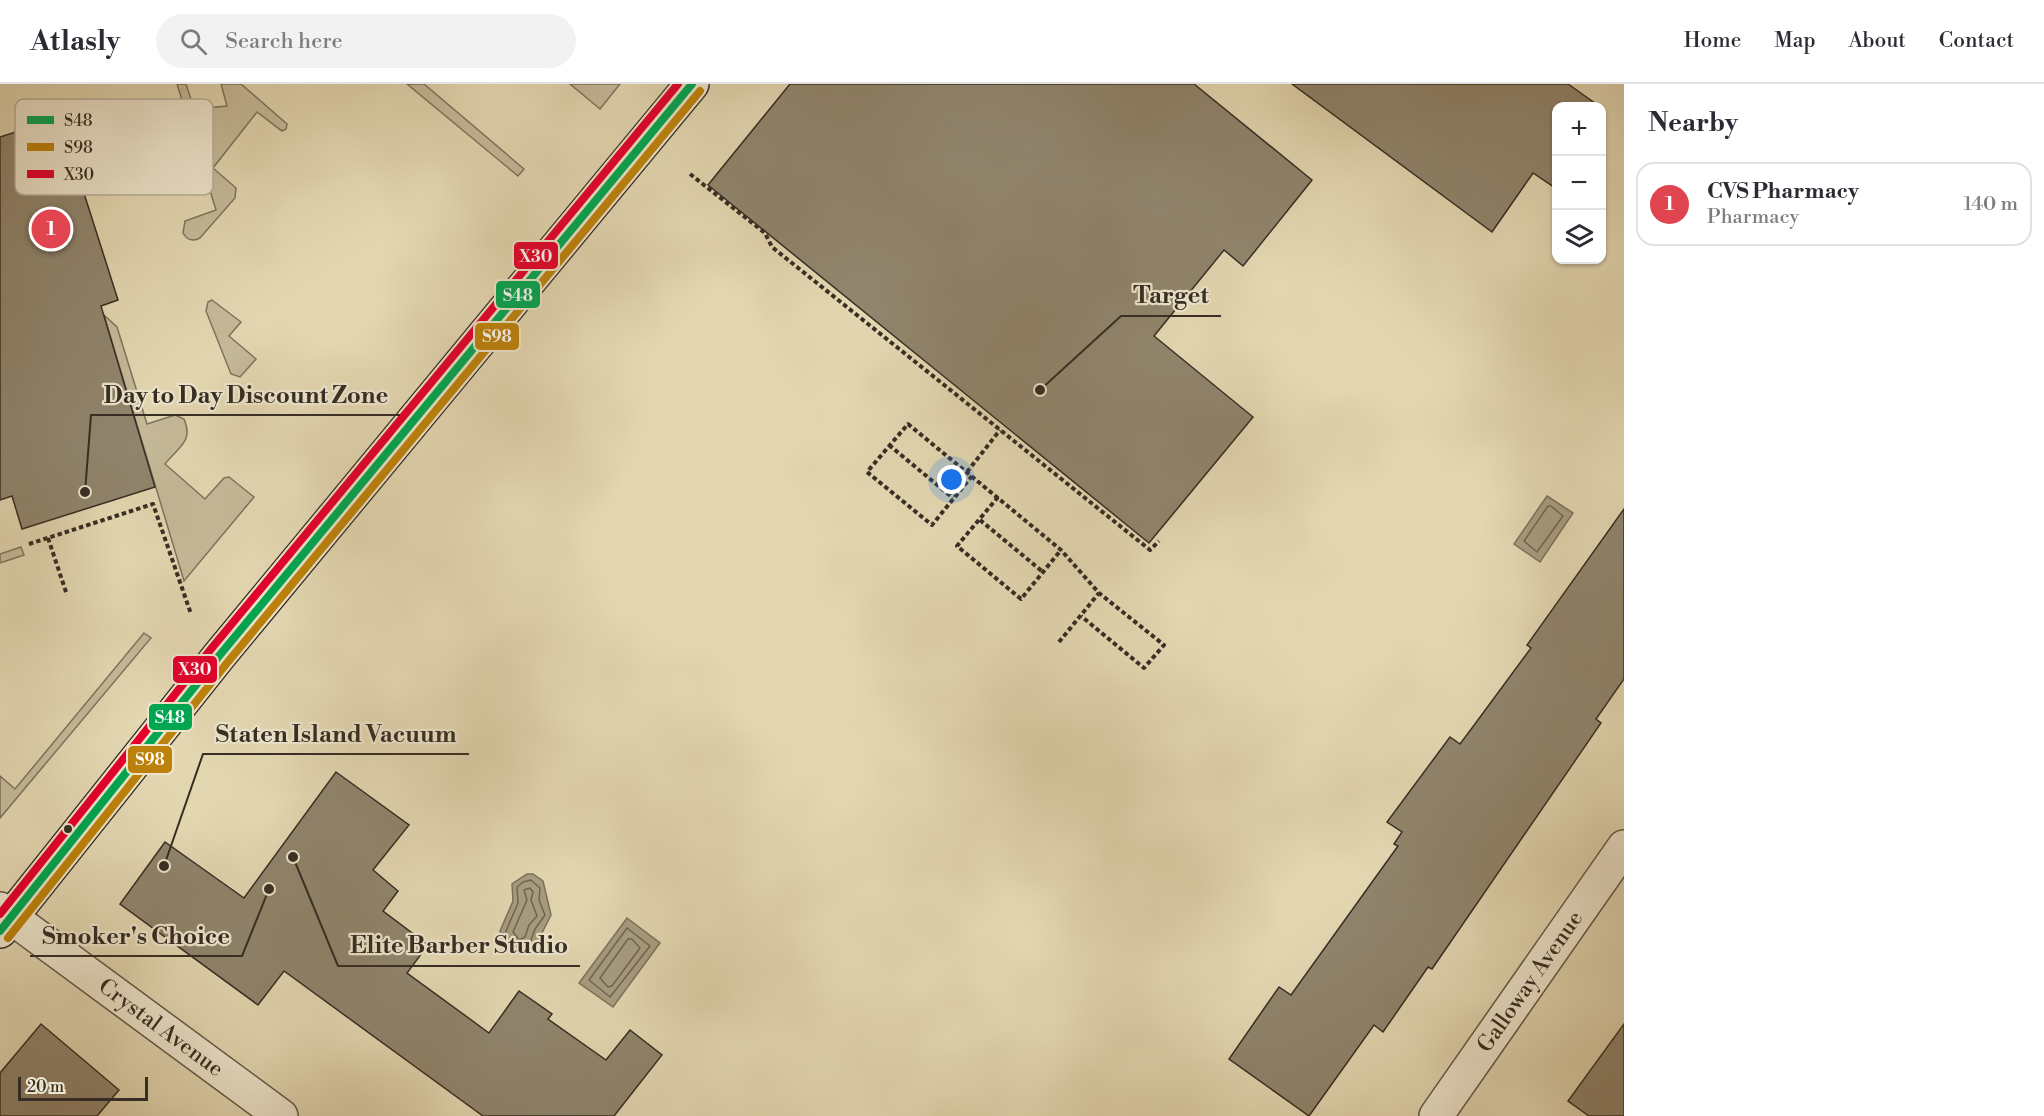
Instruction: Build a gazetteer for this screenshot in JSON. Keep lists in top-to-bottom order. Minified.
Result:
{"streets":{"main road":["Galloway Avenue","Crystal Avenue"]},"places":["Target","Day to Day Discount Zone","Elite Barber Studio","Staten Island Vacuum","Smoker's Choice"],"lines":["transit line S48","transit line X30","transit line S98"],"legend":["S48","S98","X30"],"scale_bar":"20 m","page":{"header":"Atlasly","search":"Search here","nav":["Home","Map","About","Contact"],"heading":"Nearby","map_buttons":["+","−"],"list":[{"mark":"1","name":"CVS Pharmacy","note":"Pharmacy","value":"140 m"}],"pins":"1","scale":"20 m"}}
